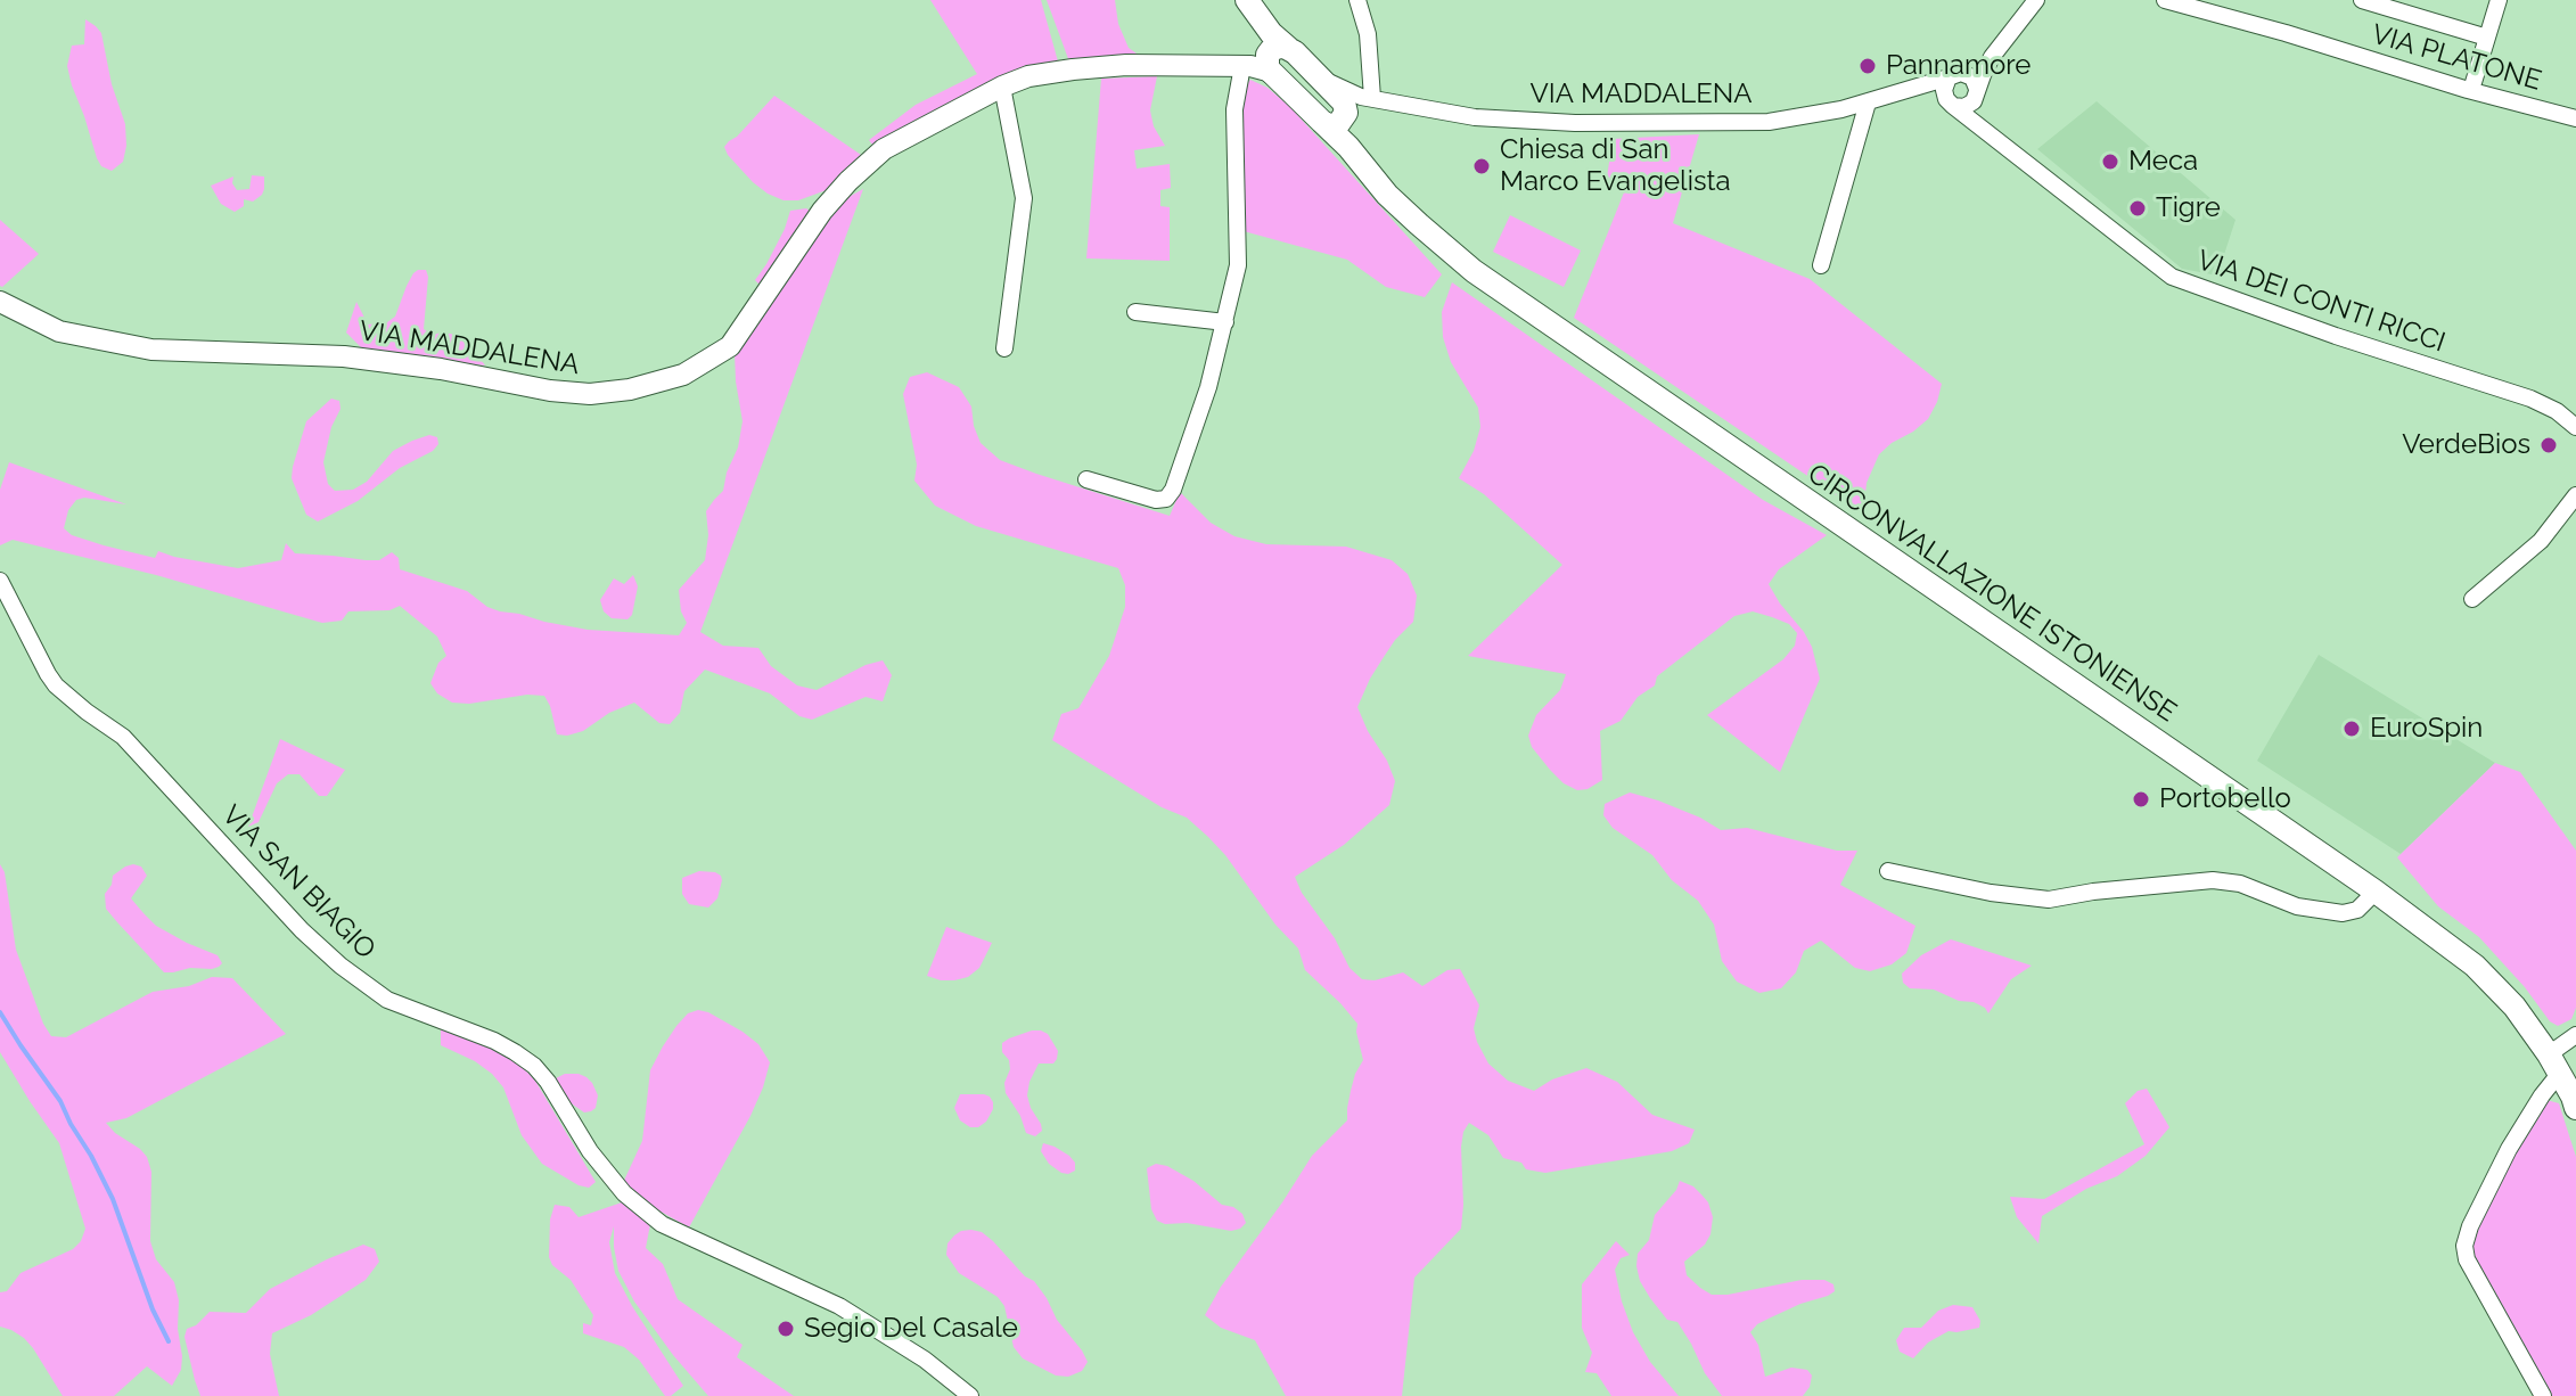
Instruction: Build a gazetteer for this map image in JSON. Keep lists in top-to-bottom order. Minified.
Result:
{"streets":{"main road":["CIRCONVALLAZIONE ISTONIENSE"],"street":["VIA PLATONE","VIA MADDALENA","VIA DEI CONTI RICCI","VIA SAN BIAGIO"]},"crossings":[["VIA MADDALENA","VIA DEI CONTI RICCI"],["VIA MADDALENA","CIRCONVALLAZIONE ISTONIENSE"]],"places":["Pannamore","Meca","Chiesa di San Marco Evangelista","Tigre","VerdeBios","EuroSpin","Portobello","Segio Del Casale"]}
